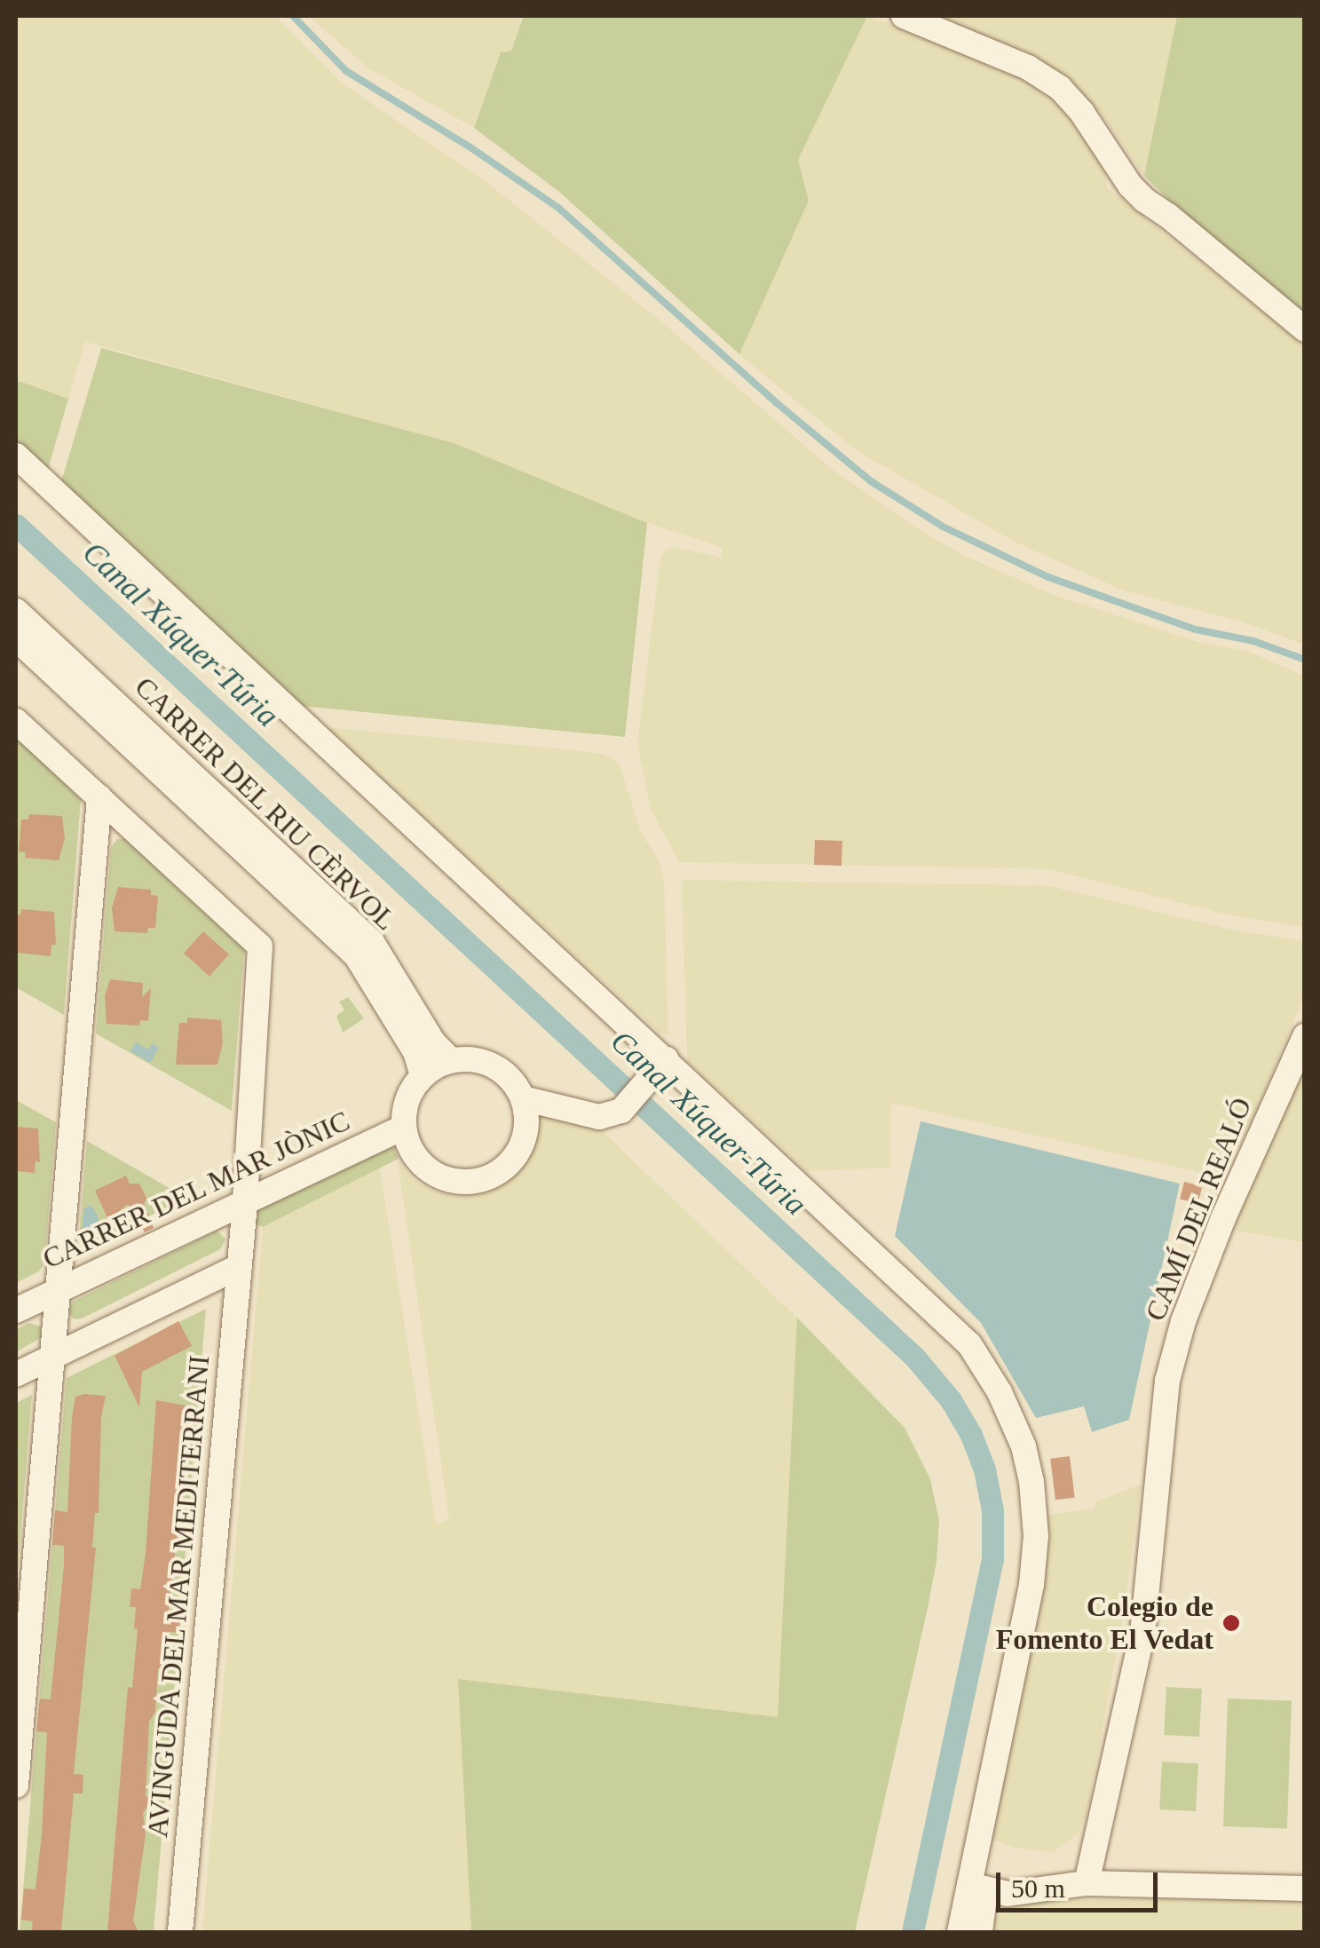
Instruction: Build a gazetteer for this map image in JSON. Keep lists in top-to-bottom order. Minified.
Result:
{"streets":{"street":["CARRER DEL RIU CÈRVOL","CARRER DEL MAR JÒNIC","CAMÍ DEL REALÓ","AVINGUDA DEL MAR MEDITERRANI"]},"crossings":[["CARRER DEL RIU CÈRVOL","CARRER DEL MAR JÒNIC"],["CARRER DEL MAR JÒNIC","AVINGUDA DEL MAR MEDITERRANI"]],"water":["Canal Xúquer-Túria"],"places":["Colegio de Fomento El Vedat"],"scale_bar":"50 m"}
